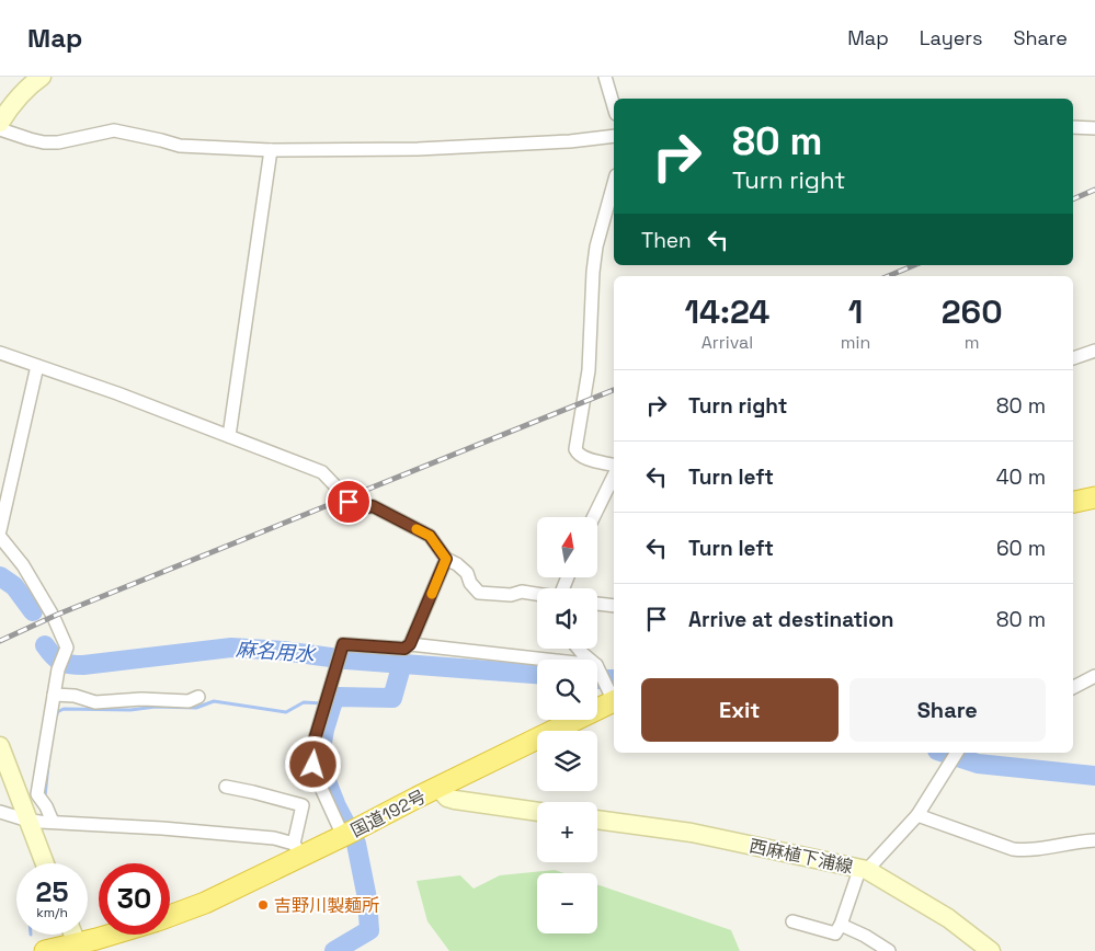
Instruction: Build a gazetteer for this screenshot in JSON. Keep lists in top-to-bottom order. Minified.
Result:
{"streets":{"highway":["国道192号"],"main road":["西麻植下浦線"]},"water":["麻名用水"],"places":["吉野川製麺所"],"north":"top","page":{"header":"Map","nav":["Map","Layers","Share"],"turn":["80 m","Turn right"],"then":"Then","eta":["14:24","Arrival","1","min","260","m"],"list":[{"name":"Turn right","value":"80 m"},{"name":"Turn left","value":"40 m"},{"name":"Turn left","value":"60 m"},{"name":"Arrive at destination","value":"80 m"}],"map_buttons":["+","−"],"buttons":["Exit","Share"],"speed":"25 km/h","limit":"30"}}
